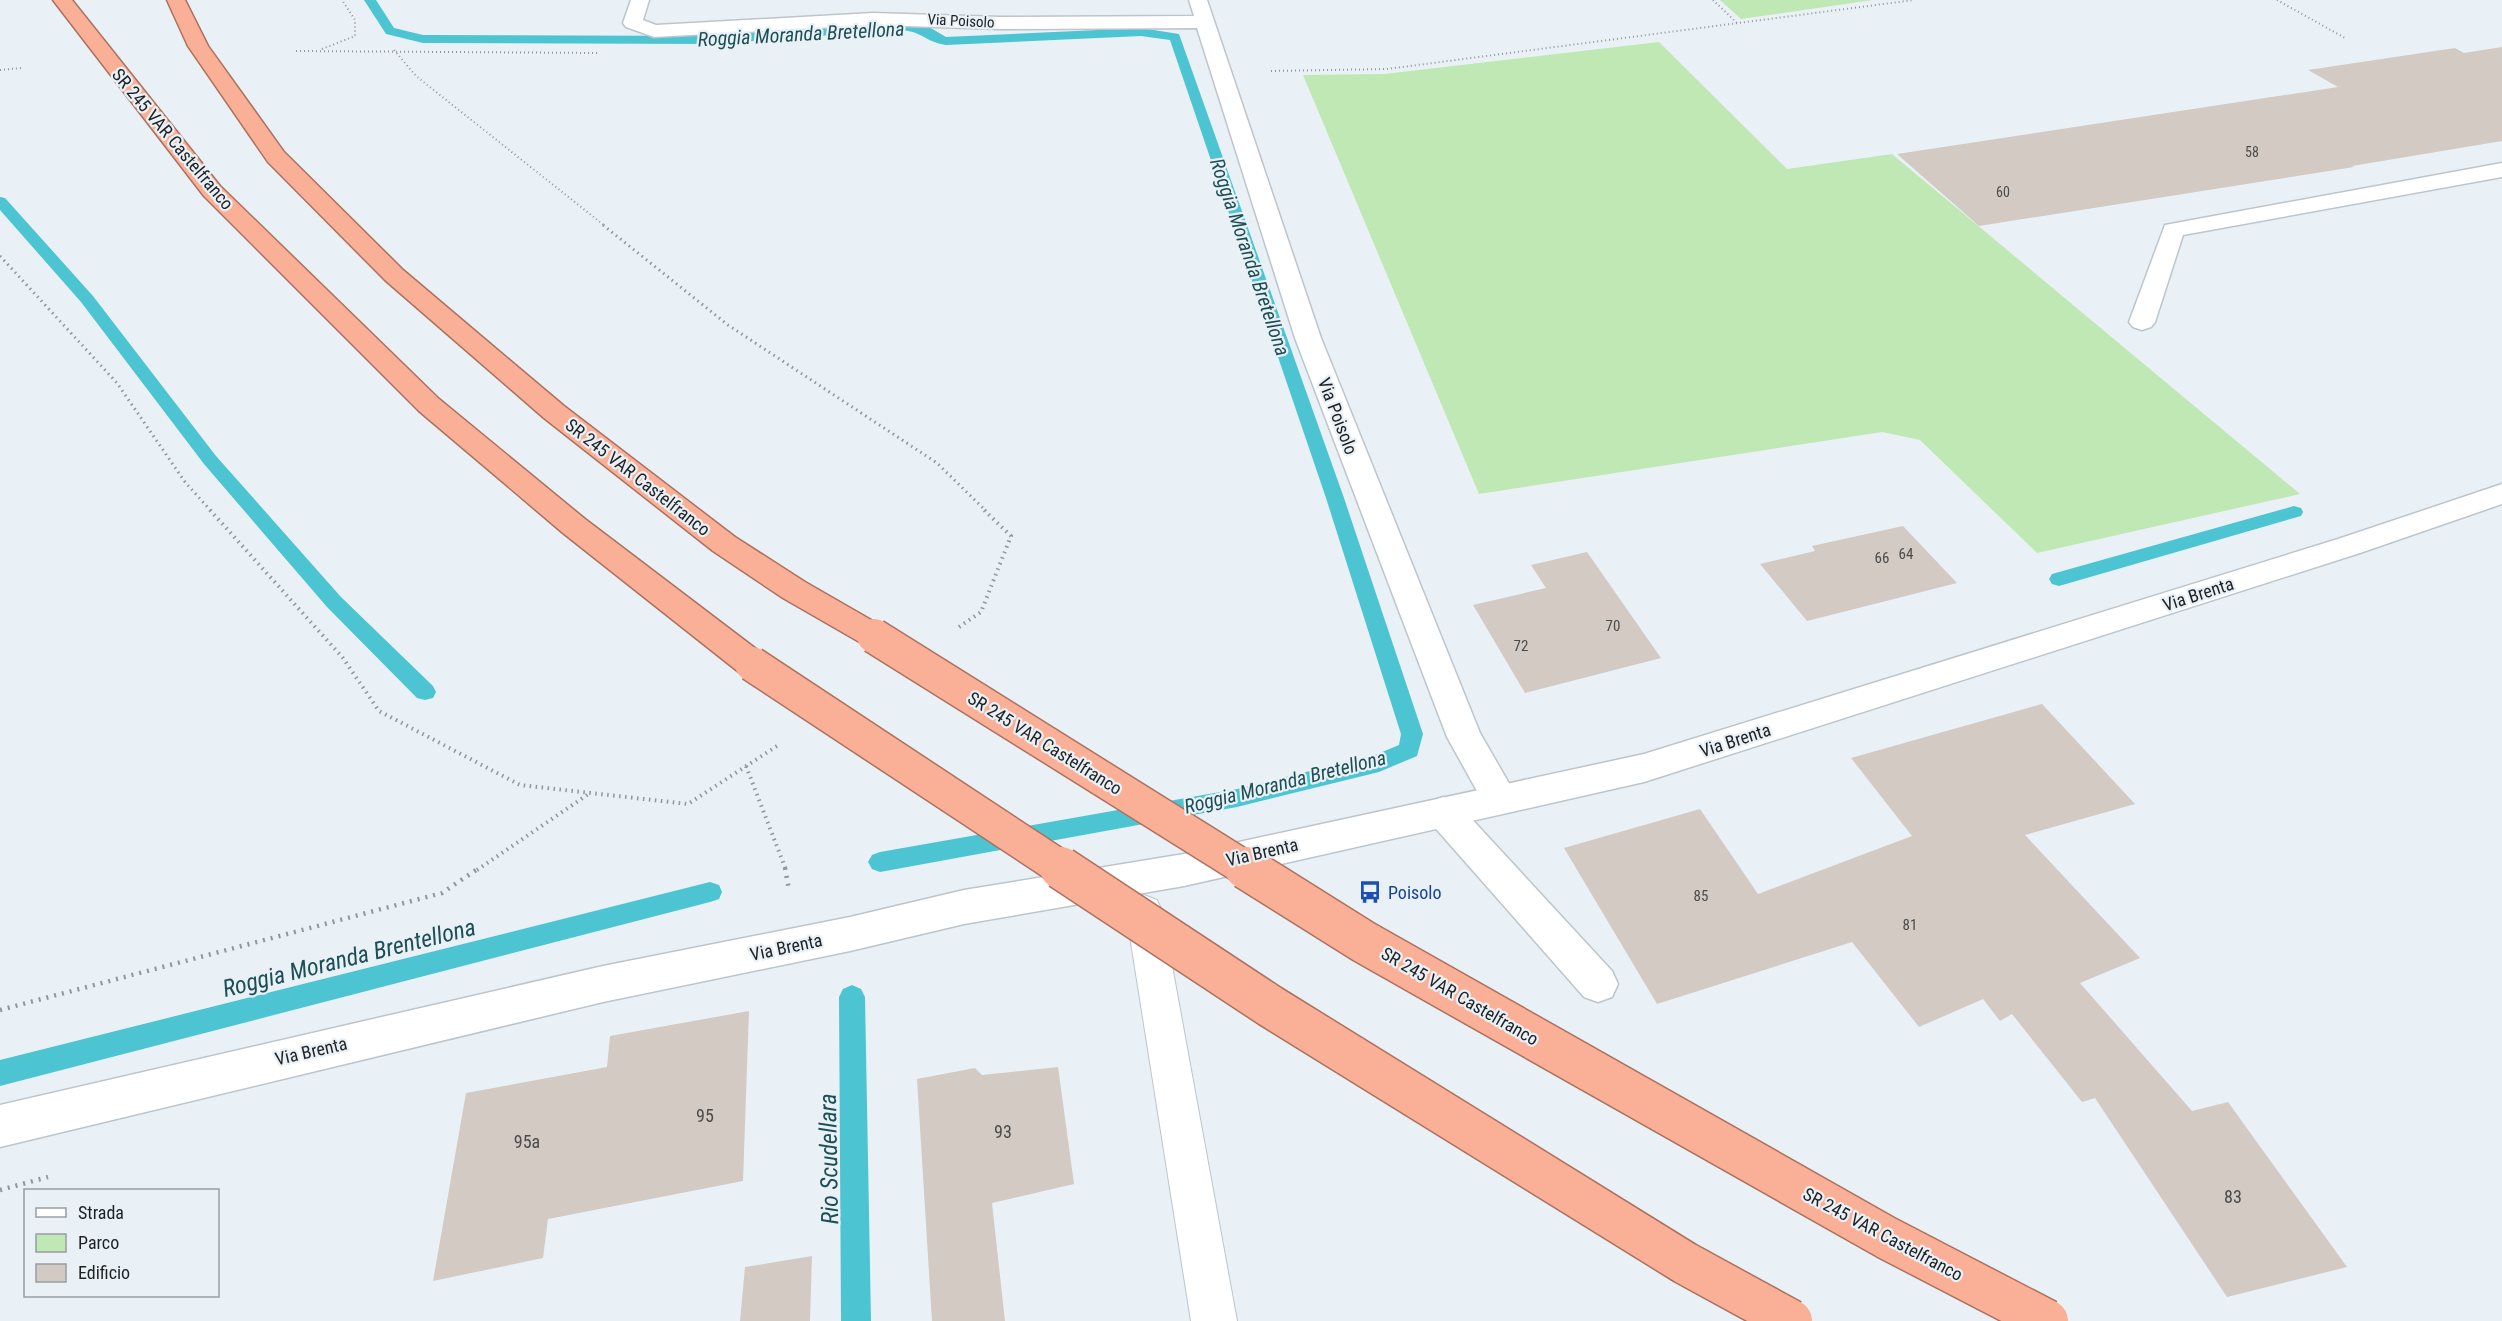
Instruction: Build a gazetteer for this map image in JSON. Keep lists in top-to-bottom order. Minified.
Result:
{"streets":{"highway":["SR 245 VAR Castelfranco"],"street":["Via Poisolo","Via Brenta"]},"crossings":[["Via Poisolo","Via Brenta"]],"water":["Roggia Moranda Bretellona","Roggia Moranda Brentellona","Rio Scudellara"],"places":{"bus stop":["Poisolo"]},"house_numbers":["58","60","64","66","70","72","85","81","95","93","95a","83"],"legend":["Strada","Parco","Edificio"]}
